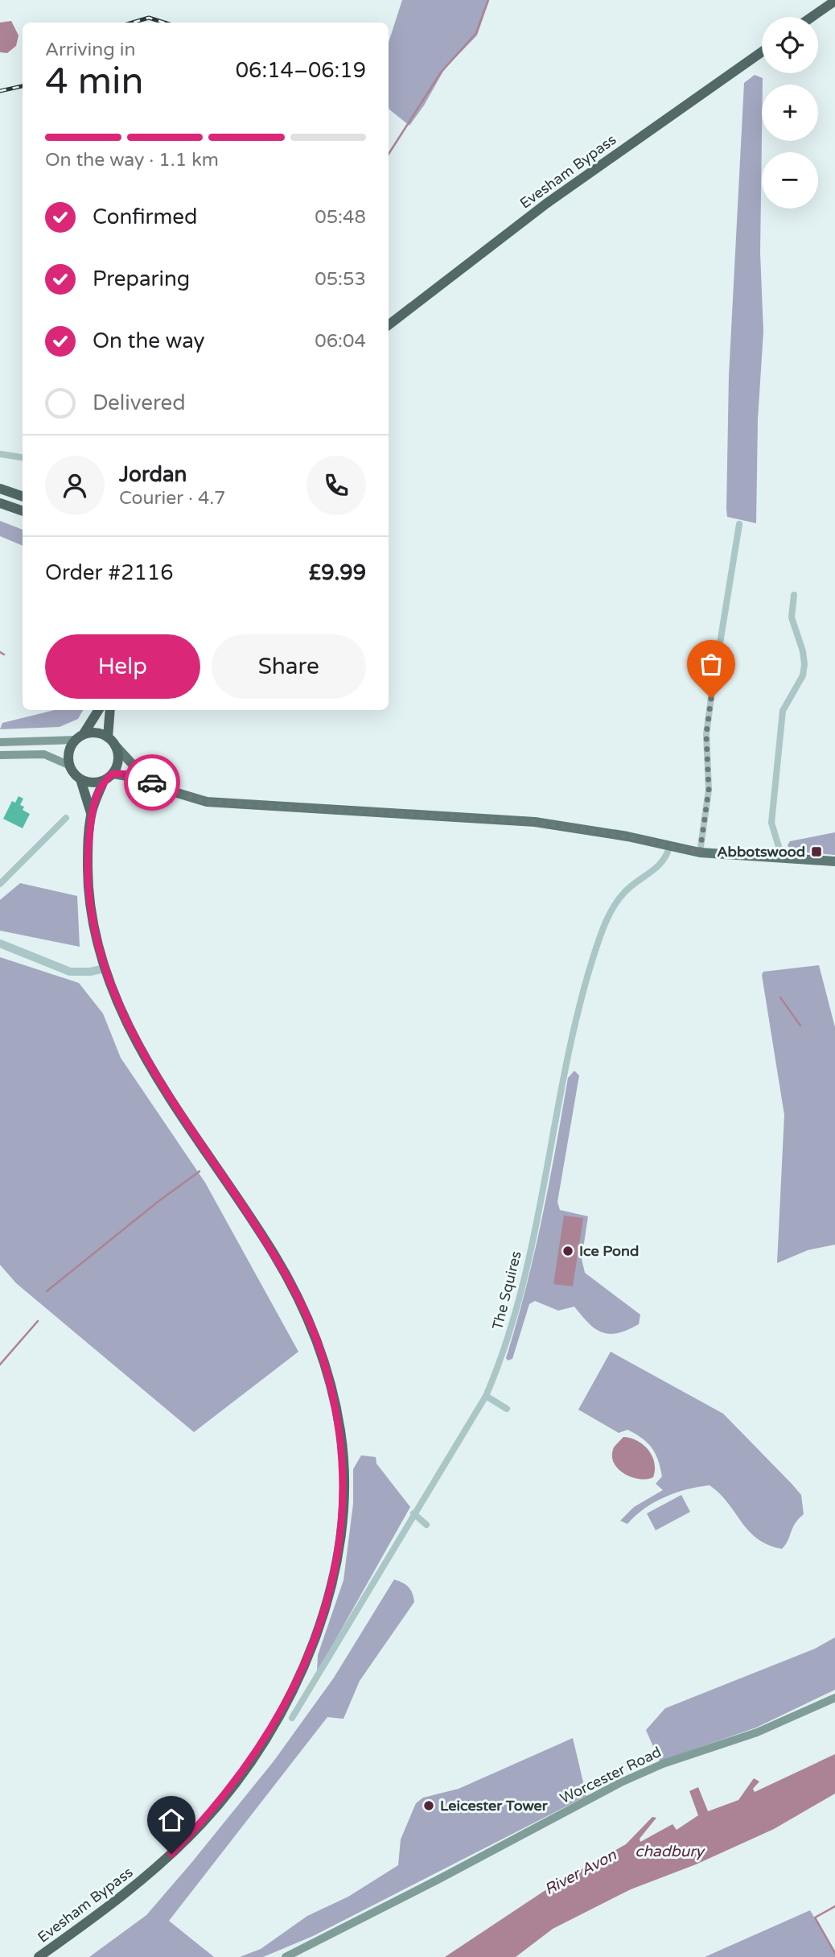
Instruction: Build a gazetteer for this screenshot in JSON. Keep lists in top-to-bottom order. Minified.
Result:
{"streets":{"highway":["Evesham Bypass"],"main road":["Worcester Road"],"street":["The Squires"]},"water":["chadbury","River Avon"],"places":{"transit":["Abbotswood"],"other":["Ice Pond","Leicester Tower"]},"page":{"map_buttons":["+","−"],"heading":["4 min","Arriving in","06:14–06:19"],"panel":["Jordan","Courier · 4.7","Order #2116","£9.99"],"bar":"On the way · 1.1 km","list":[["Confirmed","05:48"],["Preparing","05:53"],["On the way","06:04"],"Delivered"],"buttons":["Help","Share"]}}
